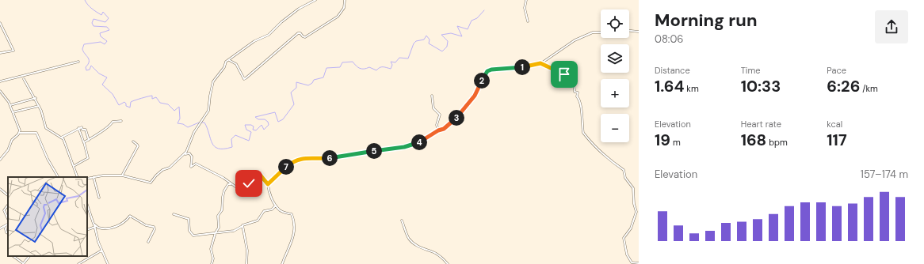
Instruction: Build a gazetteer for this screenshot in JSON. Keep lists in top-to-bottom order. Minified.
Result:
{"page":{"heading":["Morning run","08:06"],"map_buttons":["+","−"],"stats":[["Distance","1.64 km"],["Time","10:33"],["Pace","6:26 /km"],["Elevation","19 m"],["Heart rate","168 bpm"],["kcal","117"]],"pins":["1","2","3","4","5","6","7"],"chart":["Elevation","157–174 m"]}}
